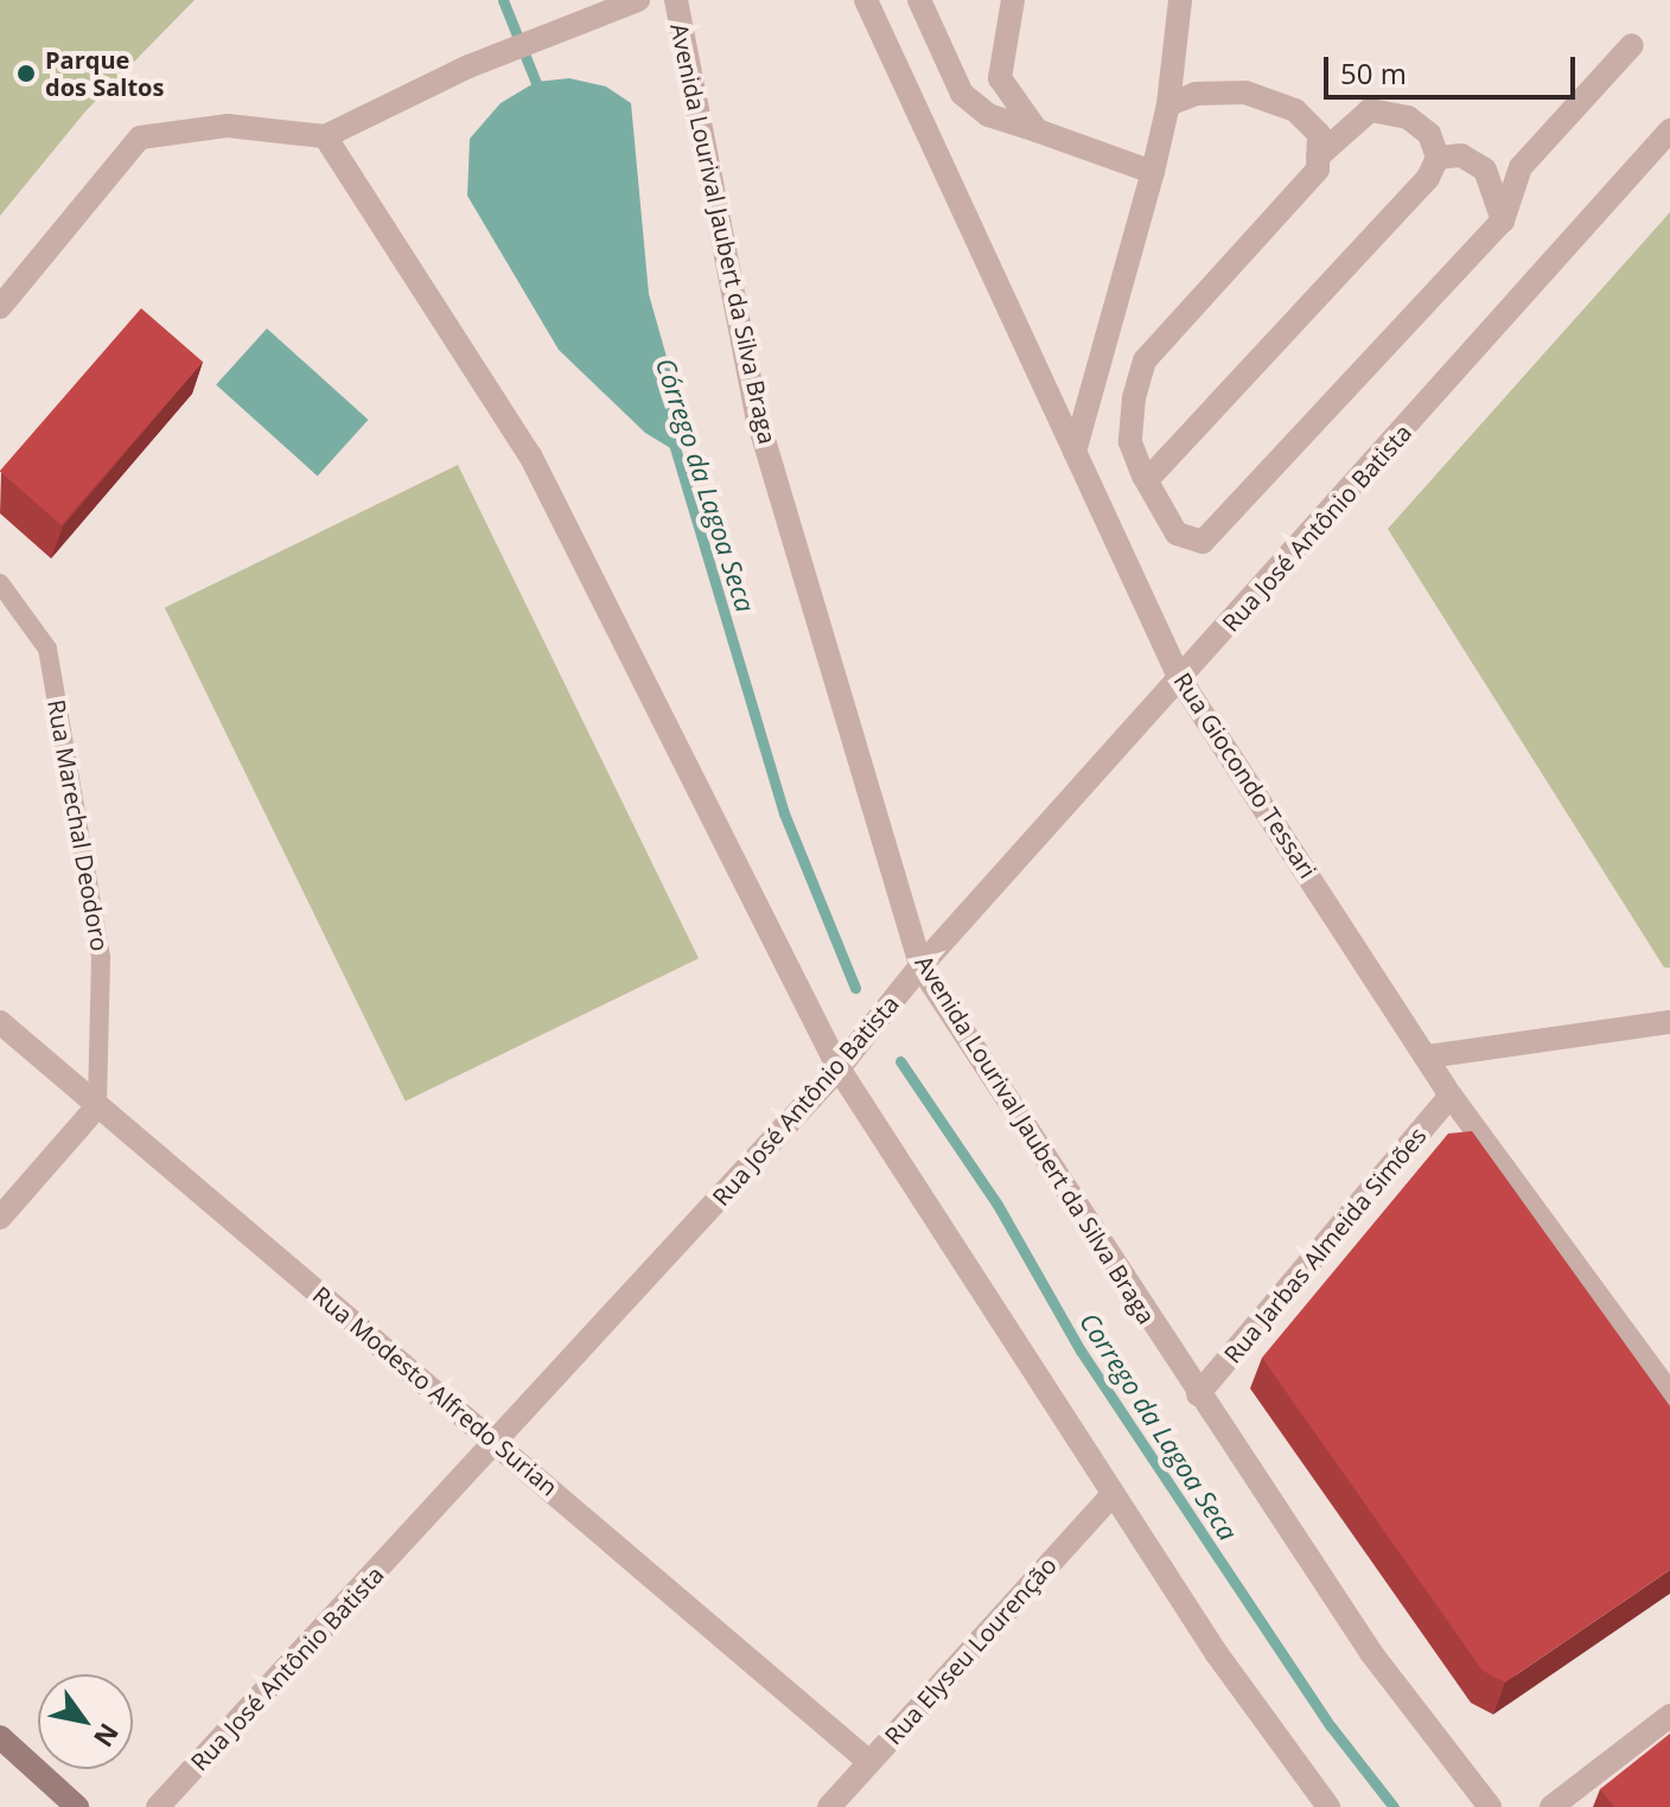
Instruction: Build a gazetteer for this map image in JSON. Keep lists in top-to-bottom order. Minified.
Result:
{"streets":{"street":["Avenida Lourival Jaubert da Silva Braga","Rua José Antônio Batista","Rua Giocondo Tessari","Rua Jarbas Almeida Simões","Rua Modesto Alfredo Surian","Rua Elyseu Lourenção"],"lane":["Rua Marechal Deodoro"]},"crossings":[["Avenida Lourival Jaubert da Silva Braga","Rua José Antônio Batista"],["Avenida Lourival Jaubert da Silva Braga","Rua Jarbas Almeida Simões"],["Rua José Antônio Batista","Rua Giocondo Tessari"],["Rua José Antônio Batista","Rua Modesto Alfredo Surian"],["Rua Giocondo Tessari","Rua Jarbas Almeida Simões"],["Rua Marechal Deodoro","Rua Modesto Alfredo Surian"],["Rua Modesto Alfredo Surian","Rua Elyseu Lourenção"]],"water":["Córrego da Lagoa Seca","Corrego da Lagoa Seca"],"places":["Parque dos Saltos"],"scale_bar":"50 m","north":"bottom right"}
